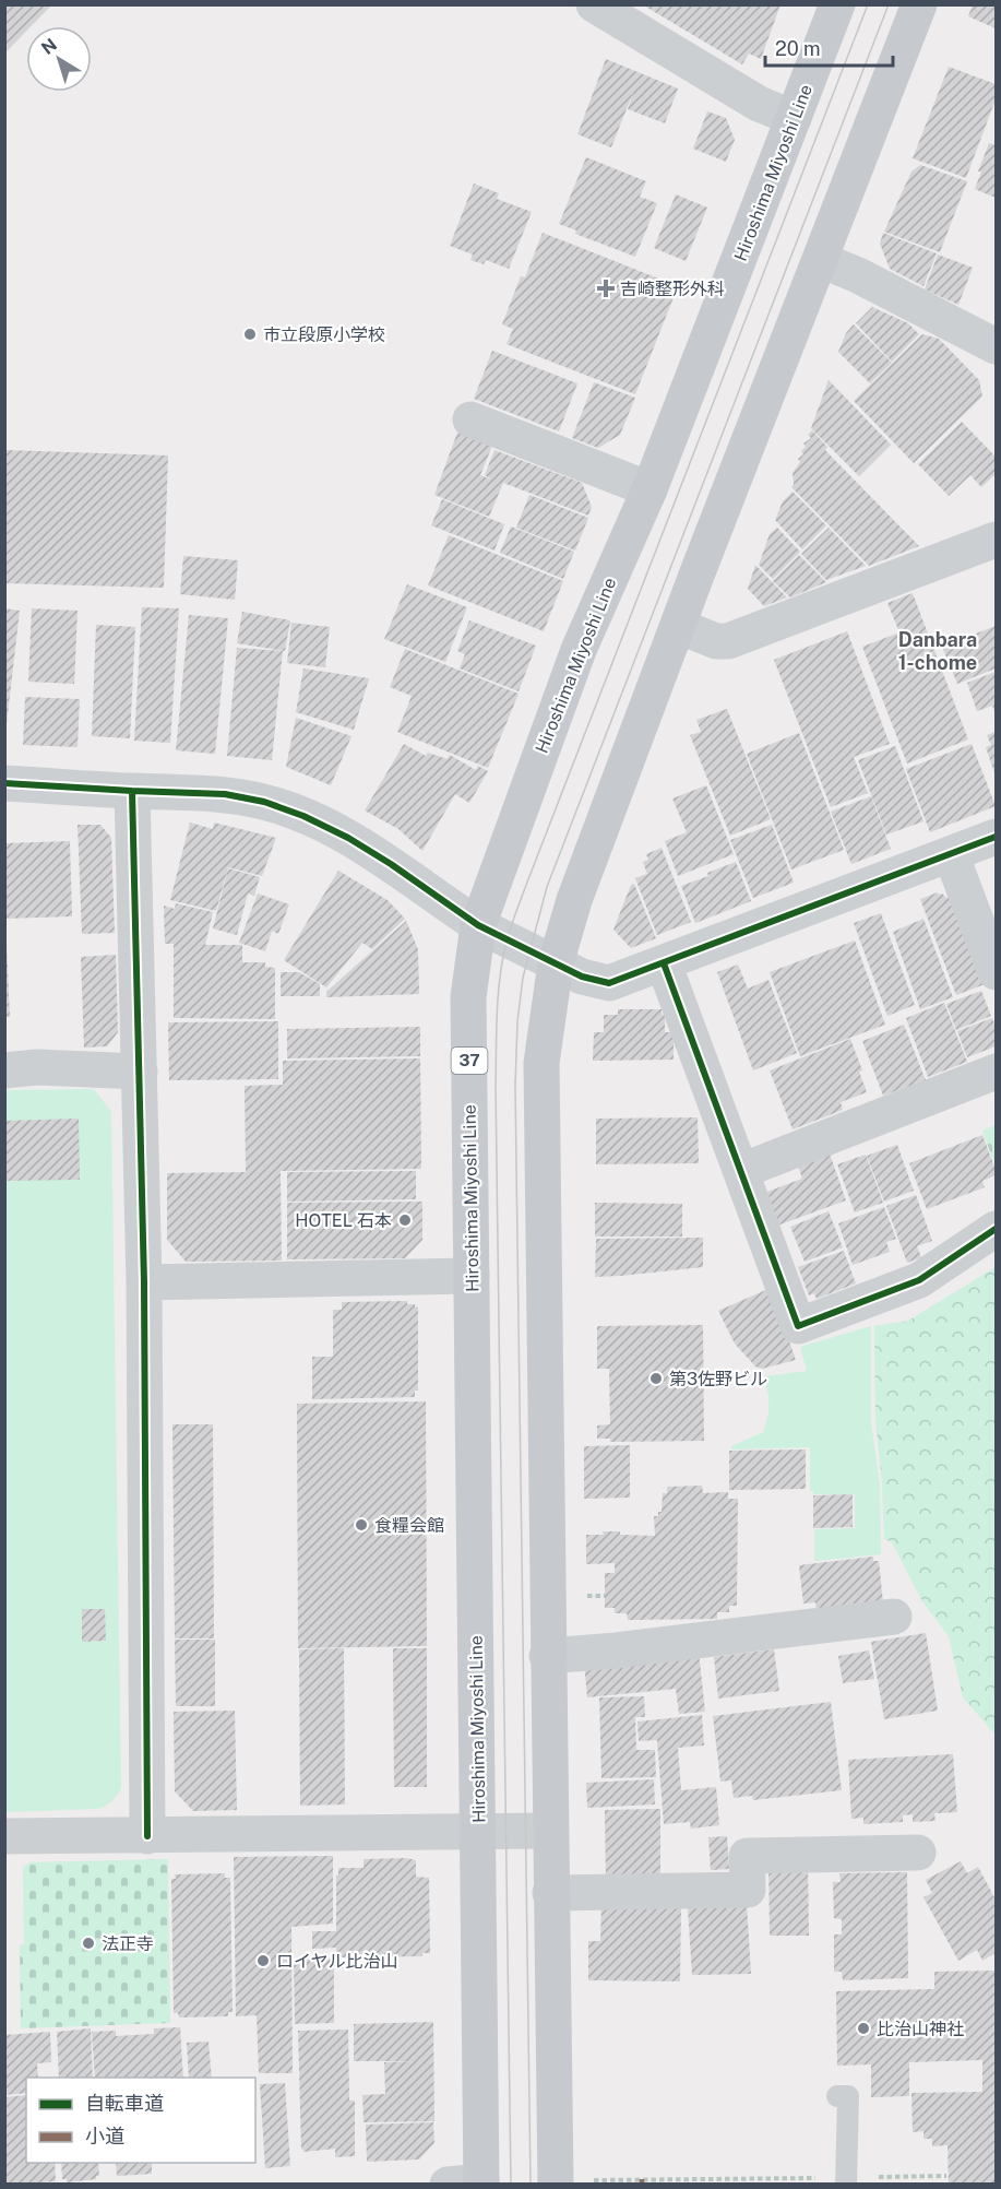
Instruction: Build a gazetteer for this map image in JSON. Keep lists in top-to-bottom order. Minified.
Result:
{"streets":{"main road":["Hiroshima Miyoshi Line","37"]},"districts":["Danbara 1-chome"],"places":{"health":["吉崎整形外科"],"other":["市立段原小学校","HOTEL 石本","第3佐野ビル","食糧会館","法正寺","ロイヤル比治山","比治山神社"]},"legend":["自転車道","小道"],"scale_bar":"20 m","north":"top left"}
